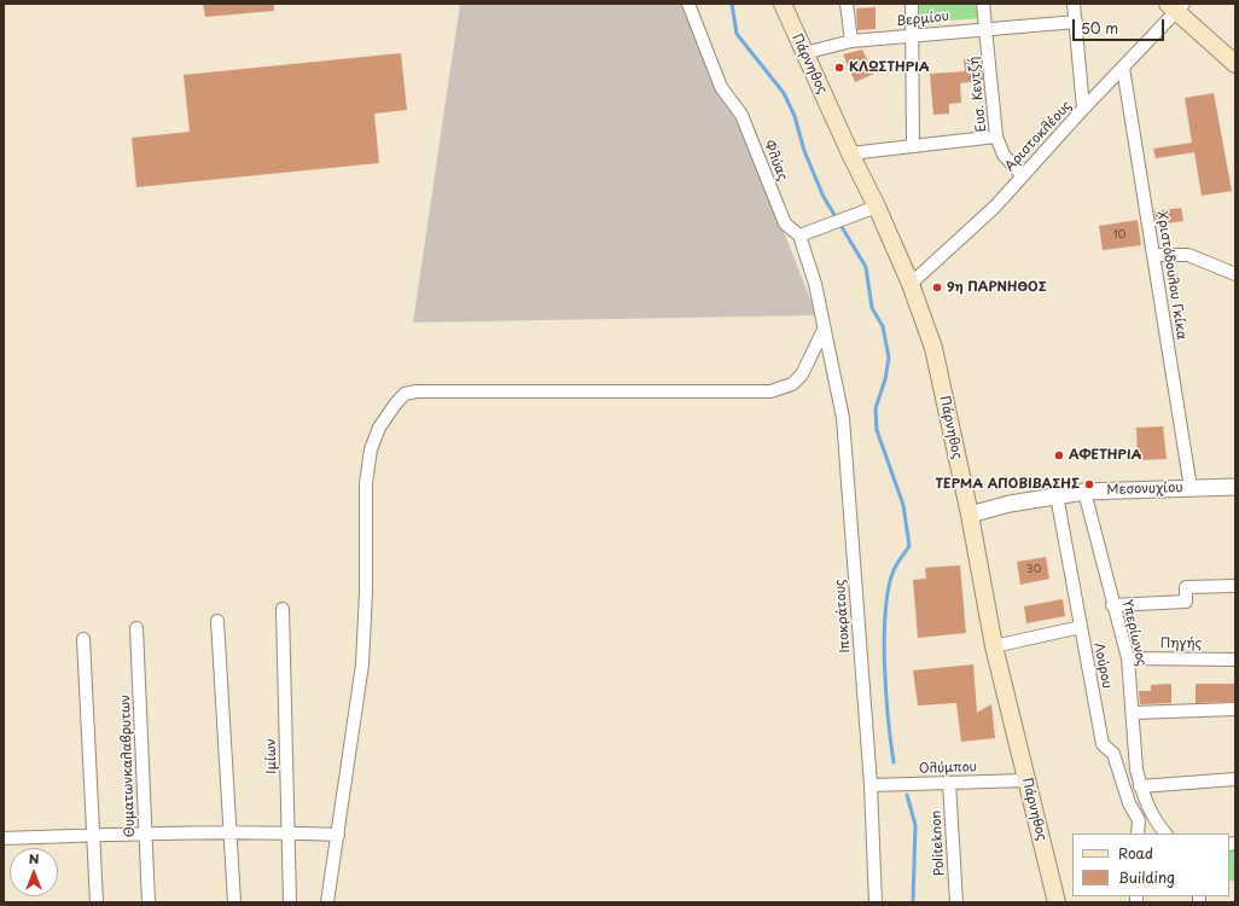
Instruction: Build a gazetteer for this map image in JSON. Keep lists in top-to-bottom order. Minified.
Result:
{"streets":{"main road":["Πάρνηθος"],"street":["Βερμίου","Ευσ. Κεντζή","Αριστοκλέους","Φλύας","Χριστόδουλου Γκίκα","Μεσονυχίου","Ιποκράτους","Υπερίωνος","Πηγής","Λούρου","Ιμίων","Θυματωνκαλαβρυτων","Ολύμπου","Politeknon"]},"crossings":[["Βερμίου","Πάρνηθος"],["Βερμίου","Ευσ. Κεντζή"],["Πάρνηθος","Αριστοκλέους"],["Πάρνηθος","Μεσονυχίου"],["Πάρνηθος","Ολύμπου"],["Ευσ. Κεντζή","Αριστοκλέους"],["Αριστοκλέους","Χριστόδουλου Γκίκα"],["Φλύας","Ιποκράτους"],["Χριστόδουλου Γκίκα","Μεσονυχίου"],["Μεσονυχίου","Υπερίωνος"],["Μεσονυχίου","Λούρου"],["Ιποκράτους","Ολύμπου"],["Υπερίωνος","Πηγής"],["Ολύμπου","Politeknon"]],"places":["ΚΛΩΣΤΗΡΙΑ","9η ΠΑΡΝΗΘΟΣ","ΑΦΕΤΗΡΙΑ","ΤΕΡΜΑ ΑΠΟΒΙΒΑΣΗΣ"],"house_numbers":["10","30"],"legend":["Road","Building"],"scale_bar":"50 m","north":"top"}
